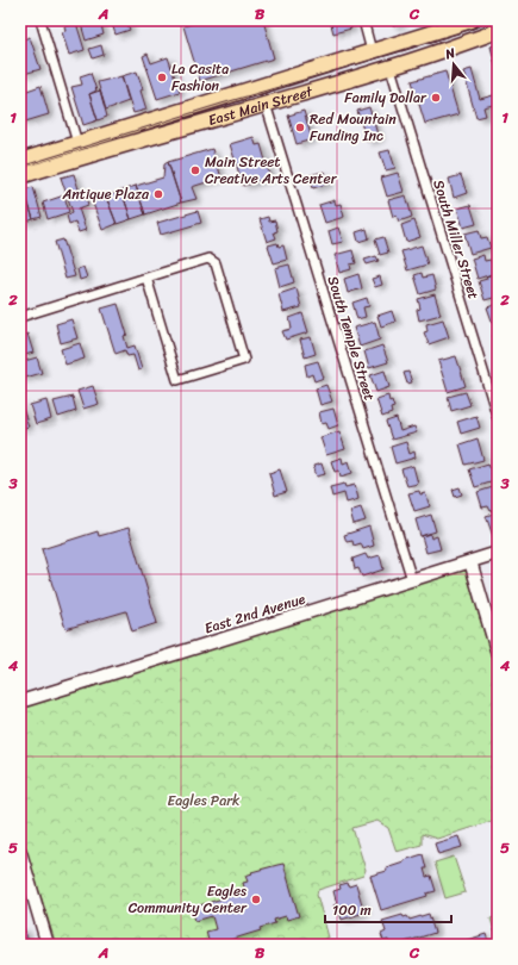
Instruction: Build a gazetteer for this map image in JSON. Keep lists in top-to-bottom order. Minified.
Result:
{"streets":{"main road":["East Main Street"],"street":["South Miller Street","South Temple Street","East 2nd Avenue"]},"crossings":[["East Main Street","South Miller Street"],["East Main Street","South Temple Street"],["South Temple Street","East 2nd Avenue"]],"parks":["Eagles Park"],"places":["La Casita Fashion","Family Dollar","Red Mountain Funding Inc","Main Street Creative Arts Center","Antique Plaza","Eagles Community Center"],"scale_bar":"100 m","north":"top","grid":{"columns":["A","B","C"],"rows":["1","2","3","4","5"]}}
